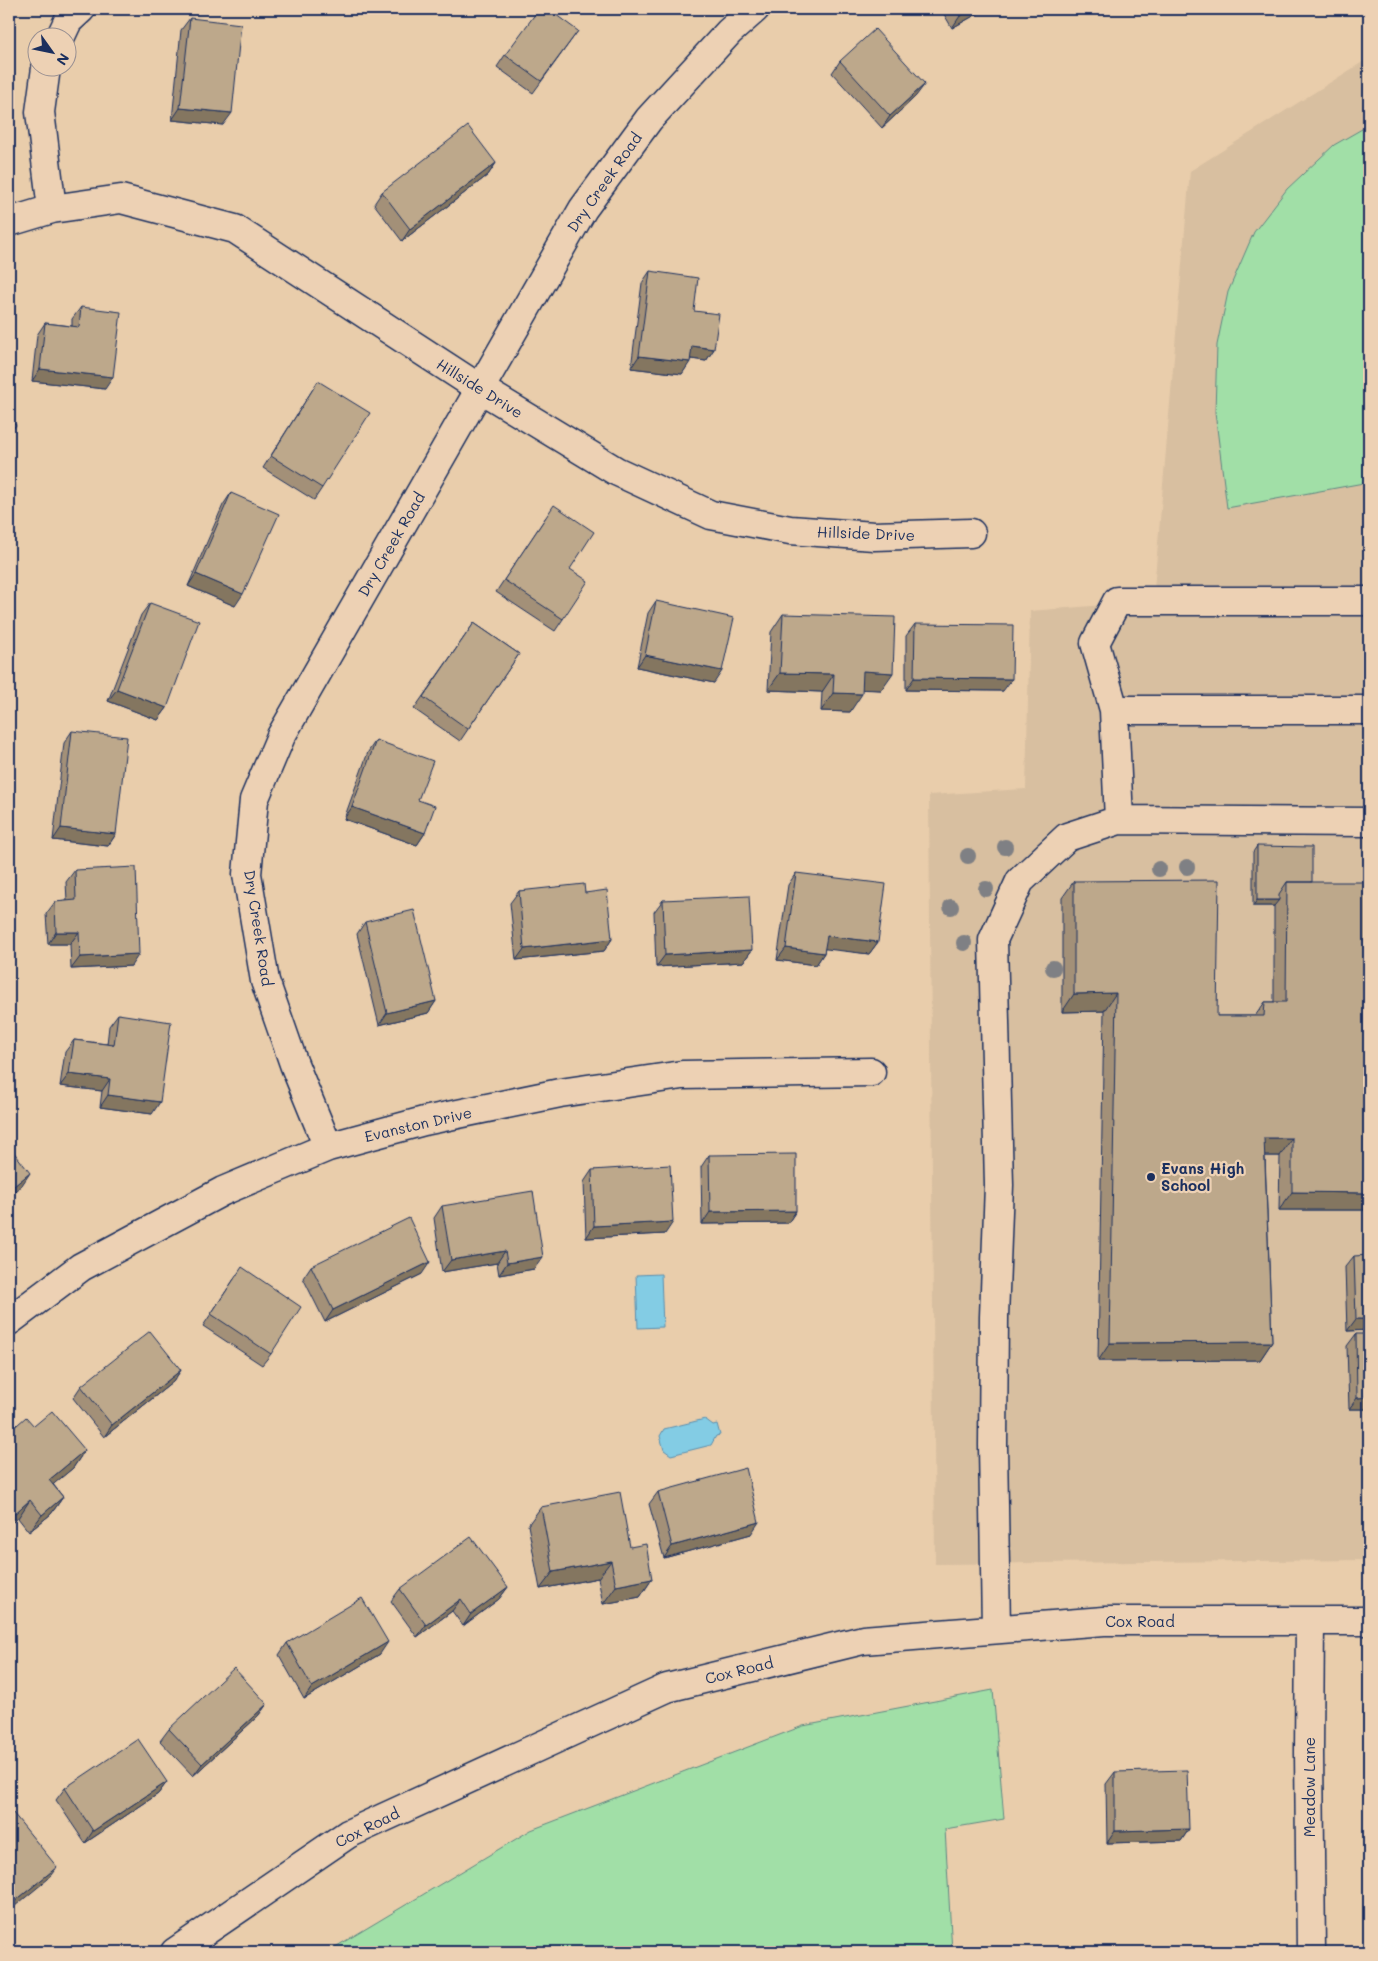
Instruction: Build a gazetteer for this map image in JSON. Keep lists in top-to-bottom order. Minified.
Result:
{"streets":{"street":["Dry Creek Road","Hillside Drive","Evanston Drive","Cox Road","Meadow Lane"]},"crossings":[["Dry Creek Road","Hillside Drive"],["Dry Creek Road","Evanston Drive"],["Cox Road","Meadow Lane"]],"places":["Evans High School"],"north":"bottom right"}
